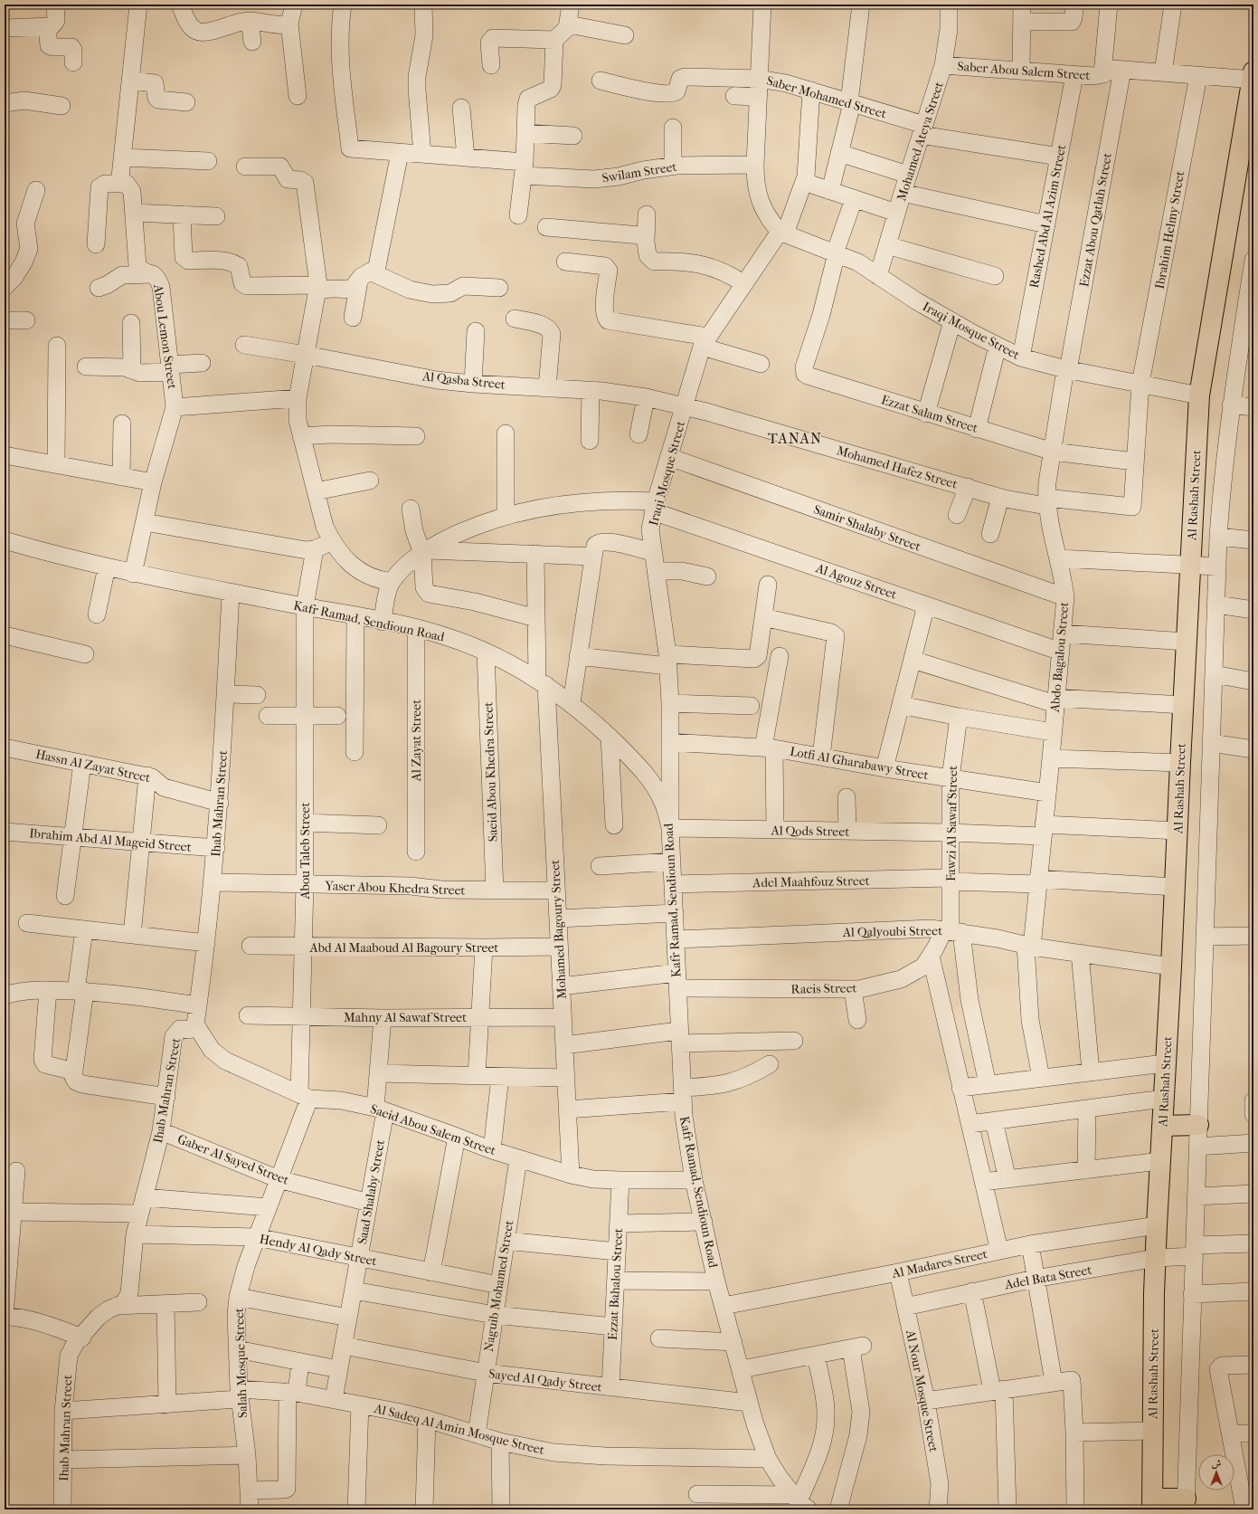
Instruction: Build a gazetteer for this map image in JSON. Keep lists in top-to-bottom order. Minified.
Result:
{"streets":{"main road":["Al Rashah Street"],"street":["Saber Abou Salem Street","Saber Mohamed Street","Mohamed Ateya Street","Swilam Street","Rashed Abd Al Azim Street","Ezzat Abou Qatlah Street","Ibrahim Helmy Street","Iraqi Mosque Street","Abou Lemon Street","Al Qasba Street","Ezzat Salam Street","Mohamed Hafez Street","Samir Shalaby Street","Al Agouz Street","Kafr Ramad, Sendioun Road","Abdo Bagalou Street","Al Zayat Street","Lotfi Al Gharabawy Street","Hassn Al Zayat Street","Saeid Abou Khedra Street","Ihab Mahran Street","Fawzi Al Sawaf Street","Al Qods Street","Ibrahim Abd Al Mageid Street","Abou Taleb Street","Adel Maahfouz Street","Yaser Abou Khedra Street","Mohamed Bagoury Street","Al Qalyoubi Street","Abd Al Maaboud Al Bagoury Street","Raeis Street","Mahny Al Sawaf Street","Saeid Abou Salem Street","Gaber Al Sayed Street","Saad Shalaby Street","Hendy Al Qady Street","Al Madares Street","Adel Bata Street","Ezzat Bahalou Street","Naguib Mohamed Street","Salah Mosque Street","Sayed Al Qady Street","Al Nour Mosque Street","Al Sadeq Al Amin Mosque Street"]},"crossings":[["Saber Abou Salem Street","Mohamed Ateya Street"],["Saber Abou Salem Street","Rashed Abd Al Azim Street"],["Saber Abou Salem Street","Ezzat Abou Qatlah Street"],["Saber Abou Salem Street","Ibrahim Helmy Street"],["Saber Abou Salem Street","Al Rashah Street"],["Saber Mohamed Street","Mohamed Ateya Street"],["Saber Mohamed Street","Rashed Abd Al Azim Street"],["Mohamed Ateya Street","Iraqi Mosque Street"],["Rashed Abd Al Azim Street","Iraqi Mosque Street"],["Ezzat Abou Qatlah Street","Iraqi Mosque Street"],["Ezzat Abou Qatlah Street","Abdo Bagalou Street"],["Ibrahim Helmy Street","Iraqi Mosque Street"],["Ibrahim Helmy Street","Ezzat Salam Street"],["Ibrahim Helmy Street","Mohamed Hafez Street"],["Iraqi Mosque Street","Al Qasba Street"],["Iraqi Mosque Street","Ezzat Salam Street"],["Iraqi Mosque Street","Mohamed Hafez Street"],["Iraqi Mosque Street","Al Rashah Street"],["Iraqi Mosque Street","Samir Shalaby Street"],["Iraqi Mosque Street","Al Agouz Street"],["Iraqi Mosque Street","Kafr Ramad, Sendioun Road"],["Iraqi Mosque Street","Abdo Bagalou Street"],["Iraqi Mosque Street","Lotfi Al Gharabawy Street"],["Iraqi Mosque Street","Al Qods Street"],["Abou Lemon Street","Kafr Ramad, Sendioun Road"],["Al Qasba Street","Mohamed Hafez Street"],["Ezzat Salam Street","Abdo Bagalou Street"],["Mohamed Hafez Street","Abdo Bagalou Street"],["Al Rashah Street","Al Qods Street"],["Al Rashah Street","Adel Maahfouz Street"],["Al Rashah Street","Al Qalyoubi Street"],["Al Rashah Street","Al Madares Street"],["Al Rashah Street","Adel Bata Street"],["Samir Shalaby Street","Abdo Bagalou Street"],["Al Agouz Street","Abdo Bagalou Street"],["Kafr Ramad, Sendioun Road","Al Zayat Street"],["Kafr Ramad, Sendioun Road","Saeid Abou Khedra Street"],["Kafr Ramad, Sendioun Road","Ihab Mahran Street"],["Kafr Ramad, Sendioun Road","Al Qods Street"],["Kafr Ramad, Sendioun Road","Abou Taleb Street"],["Kafr Ramad, Sendioun Road","Adel Maahfouz Street"],["Kafr Ramad, Sendioun Road","Mohamed Bagoury Street"],["Kafr Ramad, Sendioun Road","Al Qalyoubi Street"],["Kafr Ramad, Sendioun Road","Raeis Street"],["Kafr Ramad, Sendioun Road","Saeid Abou Salem Street"],["Kafr Ramad, Sendioun Road","Al Madares Street"],["Kafr Ramad, Sendioun Road","Sayed Al Qady Street"],["Kafr Ramad, Sendioun Road","Al Sadeq Al Amin Mosque Street"],["Abdo Bagalou Street","Lotfi Al Gharabawy Street"],["Abdo Bagalou Street","Al Qods Street"],["Abdo Bagalou Street","Adel Maahfouz Street"],["Abdo Bagalou Street","Al Qalyoubi Street"],["Lotfi Al Gharabawy Street","Fawzi Al Sawaf Street"],["Hassn Al Zayat Street","Ihab Mahran Street"],["Saeid Abou Khedra Street","Yaser Abou Khedra Street"],["Ihab Mahran Street","Ibrahim Abd Al Mageid Street"],["Ihab Mahran Street","Yaser Abou Khedra Street"],["Ihab Mahran Street","Saeid Abou Salem Street"],["Ihab Mahran Street","Gaber Al Sayed Street"],["Ihab Mahran Street","Hendy Al Qady Street"],["Ihab Mahran Street","Al Sadeq Al Amin Mosque Street"],["Fawzi Al Sawaf Street","Al Qods Street"],["Fawzi Al Sawaf Street","Adel Maahfouz Street"],["Fawzi Al Sawaf Street","Al Qalyoubi Street"],["Fawzi Al Sawaf Street","Raeis Street"],["Abou Taleb Street","Yaser Abou Khedra Street"],["Abou Taleb Street","Abd Al Maaboud Al Bagoury Street"],["Abou Taleb Street","Mahny Al Sawaf Street"],["Abou Taleb Street","Saeid Abou Salem Street"],["Abou Taleb Street","Salah Mosque Street"],["Yaser Abou Khedra Street","Mohamed Bagoury Street"],["Mohamed Bagoury Street","Abd Al Maaboud Al Bagoury Street"],["Mohamed Bagoury Street","Mahny Al Sawaf Street"],["Mohamed Bagoury Street","Saeid Abou Salem Street"],["Al Qalyoubi Street","Raeis Street"],["Mahny Al Sawaf Street","Saad Shalaby Street"],["Saeid Abou Salem Street","Saad Shalaby Street"],["Saeid Abou Salem Street","Ezzat Bahalou Street"],["Saeid Abou Salem Street","Naguib Mohamed Street"],["Saeid Abou Salem Street","Salah Mosque Street"],["Gaber Al Sayed Street","Saad Shalaby Street"],["Gaber Al Sayed Street","Salah Mosque Street"],["Saad Shalaby Street","Hendy Al Qady Street"],["Saad Shalaby Street","Sayed Al Qady Street"],["Saad Shalaby Street","Al Sadeq Al Amin Mosque Street"],["Hendy Al Qady Street","Naguib Mohamed Street"],["Hendy Al Qady Street","Salah Mosque Street"],["Al Madares Street","Al Nour Mosque Street"],["Adel Bata Street","Al Nour Mosque Street"],["Ezzat Bahalou Street","Sayed Al Qady Street"],["Naguib Mohamed Street","Sayed Al Qady Street"],["Naguib Mohamed Street","Al Sadeq Al Amin Mosque Street"],["Salah Mosque Street","Al Sadeq Al Amin Mosque Street"]],"districts":["TANAN"],"north":"top"}
